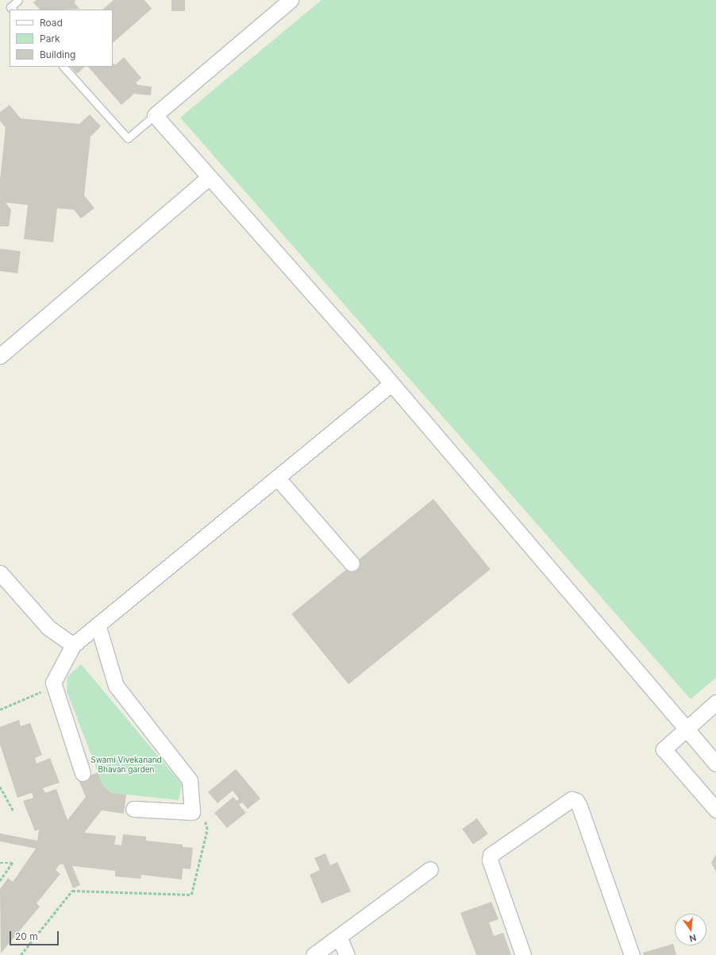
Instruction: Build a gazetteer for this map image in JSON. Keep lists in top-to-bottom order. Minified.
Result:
{"parks":["Swami Vivekanand Bhavan garden"],"legend":["Road","Park","Building"],"scale_bar":"20 m","north":"bottom"}
